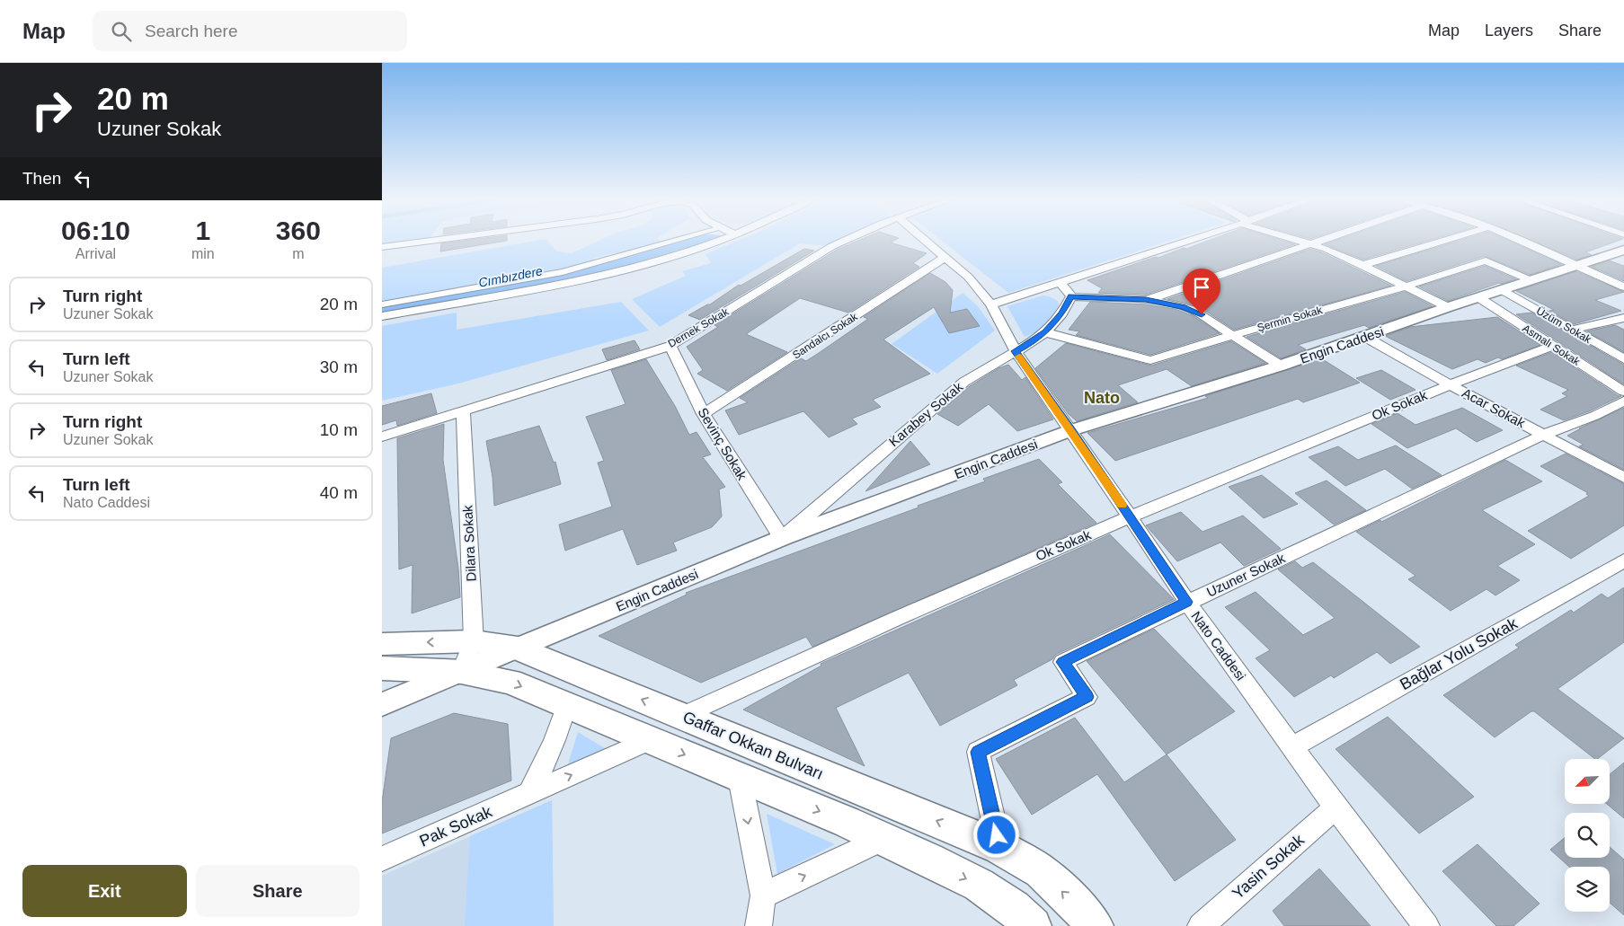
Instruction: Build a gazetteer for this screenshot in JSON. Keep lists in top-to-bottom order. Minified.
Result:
{"streets":{"main road":["Gaffar Okkan Bulvarı"],"street":["Şermin Sokak","Üzüm Sokak","Dernek Sokak","Sandalcı Sokak","Engin Caddesi","Asmalı Sokak","Ok Sokak","Acar Sokak","Karabey Sokak","Sevinç Sokak","Dilara Sokak","Uzuner Sokak","Nato Caddesi","Bağlar Yolu Sokak","Pak Sokak","Yasin Sokak"]},"crossings":[["Şermin Sokak","Engin Caddesi"],["Şermin Sokak","Karabey Sokak"],["Üzüm Sokak","Engin Caddesi"],["Dernek Sokak","Sevinç Sokak"],["Dernek Sokak","Dilara Sokak"],["Sandalcı Sokak","Sevinç Sokak"],["Sandalcı Sokak","Nato Caddesi"],["Engin Caddesi","Asmalı Sokak"],["Engin Caddesi","Acar Sokak"],["Engin Caddesi","Karabey Sokak"],["Engin Caddesi","Sevinç Sokak"],["Engin Caddesi","Dilara Sokak"],["Engin Caddesi","Nato Caddesi"],["Engin Caddesi","Gaffar Okkan Bulvarı"],["Asmalı Sokak","Ok Sokak"],["Ok Sokak","Acar Sokak"],["Ok Sokak","Nato Caddesi"],["Ok Sokak","Gaffar Okkan Bulvarı"],["Acar Sokak","Uzuner Sokak"],["Karabey Sokak","Sevinç Sokak"],["Karabey Sokak","Nato Caddesi"],["Dilara Sokak","Gaffar Okkan Bulvarı"],["Uzuner Sokak","Nato Caddesi"],["Uzuner Sokak","Gaffar Okkan Bulvarı"],["Nato Caddesi","Bağlar Yolu Sokak"],["Nato Caddesi","Yasin Sokak"]],"one_way":["Pak Sokak"],"districts":["Nato"],"water":["Cımbızdere"],"north":"bottom left","page":{"header":"Map","search":"Search here","nav":["Map","Layers","Share"],"turn":["20 m","Uzuner Sokak"],"then":"Then","eta":["06:10","Arrival","1","min","360","m"],"list":[{"name":"Turn right","note":"Uzuner Sokak","value":"20 m"},{"name":"Turn left","note":"Uzuner Sokak","value":"30 m"},{"name":"Turn right","note":"Uzuner Sokak","value":"10 m"},{"name":"Turn left","note":"Nato Caddesi","value":"40 m"}],"buttons":["Exit","Share"]}}
